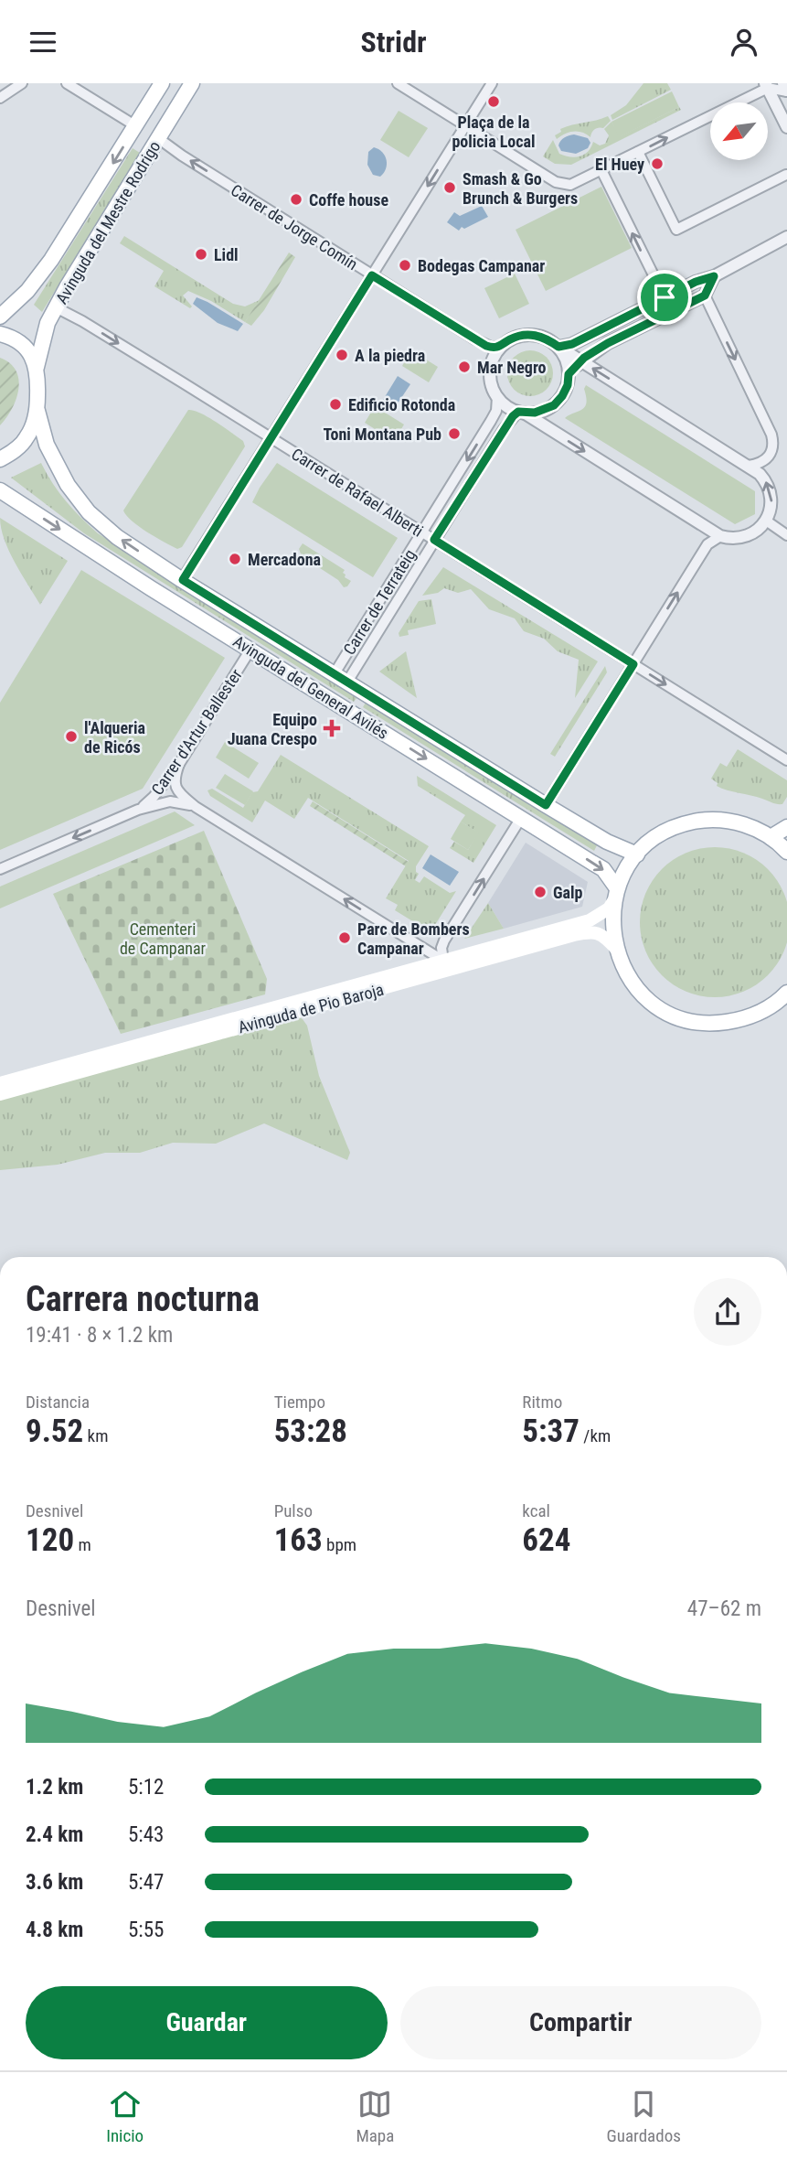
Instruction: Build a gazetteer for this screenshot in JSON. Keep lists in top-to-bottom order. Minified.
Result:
{"streets":{"main road":["Avinguda del Mestre Rodrigo","Avinguda del General Avilés","Avinguda de Pio Baroja"],"street":["Carrer de Jorge Comín","Carrer de Rafael Alberti","Carrer de Terrateig","Carrer d'Artur Ballester"]},"crossings":[["Avinguda del Mestre Rodrigo","Carrer de Jorge Comín"],["Avinguda del Mestre Rodrigo","Carrer de Rafael Alberti"],["Avinguda del Mestre Rodrigo","Avinguda del General Avilés"],["Carrer de Jorge Comín","Carrer de Terrateig"],["Carrer de Rafael Alberti","Carrer de Terrateig"],["Carrer de Terrateig","Avinguda del General Avilés"],["Avinguda del General Avilés","Carrer d'Artur Ballester"],["Avinguda del General Avilés","Avinguda de Pio Baroja"]],"one_way":["Carrer de Jorge Comín","Carrer de Rafael Alberti","Carrer d'Artur Ballester"],"parks":["Cementeri de Campanar"],"places":{"other":["Plaça de la policia Local","El Huey","Smash & Go Brunch & Burgers","Coffe house","Lidl","Bodegas Campanar","A la piedra","Mar Negro","Edificio Rotonda","Toni Montana Pub","Mercadona","l'Alqueria de Ricós","Galp","Parc de Bombers Campanar"],"health":["Equipo Juana Crespo"]},"north":"bottom left","page":{"header":"Stridr","heading":["Carrera nocturna","19:41 · 8 × 1.2 km"],"stats":[["Distancia","9.52 km"],["Tiempo","53:28"],["Ritmo","5:37 /km"],["Desnivel","120 m"],["Pulso","163 bpm"],["kcal","624"]],"chart":["Desnivel","47–62 m"],"list":[{"name":"1.2 km","note":"5:12"},{"name":"2.4 km","note":"5:43"},{"name":"3.6 km","note":"5:47"},{"name":"4.8 km","note":"5:55"}],"buttons":["Guardar","Compartir"],"tabs":["Inicio","Mapa","Guardados"]}}
